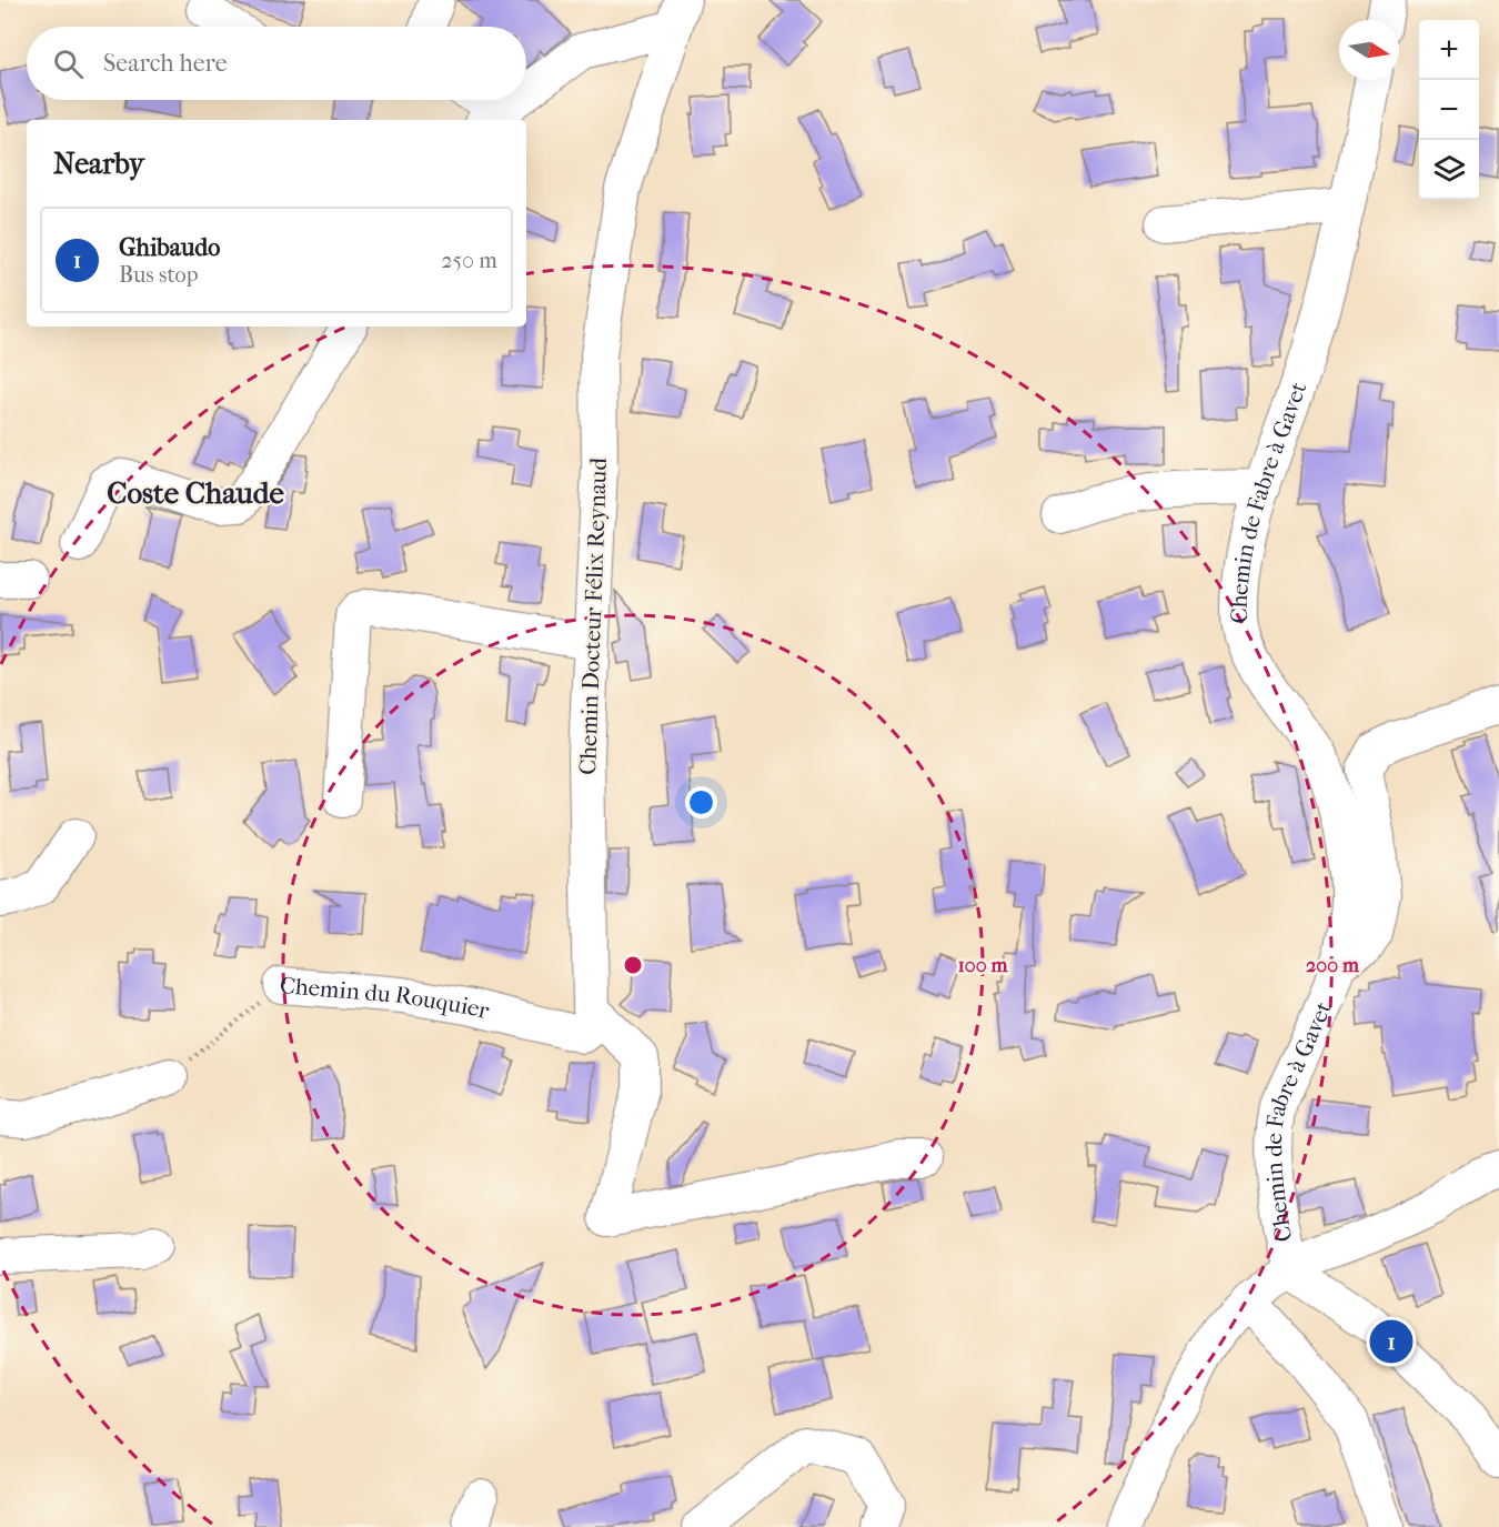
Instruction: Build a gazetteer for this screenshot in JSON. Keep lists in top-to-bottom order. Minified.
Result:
{"streets":{"street":["Chemin de Fabre à Gavet","Chemin Docteur Félix Reynaud","Chemin du Rouquier"]},"crossings":[["Chemin Docteur Félix Reynaud","Chemin du Rouquier"]],"districts":["Coste Chaude"],"north":"right","page":{"map_buttons":["+","−"],"search":"Search here","heading":"Nearby","list":[{"mark":"1","name":"Ghibaudo","note":"Bus stop","value":"250 m"}],"pins":"1"},"rings":["100 m","200 m"]}
